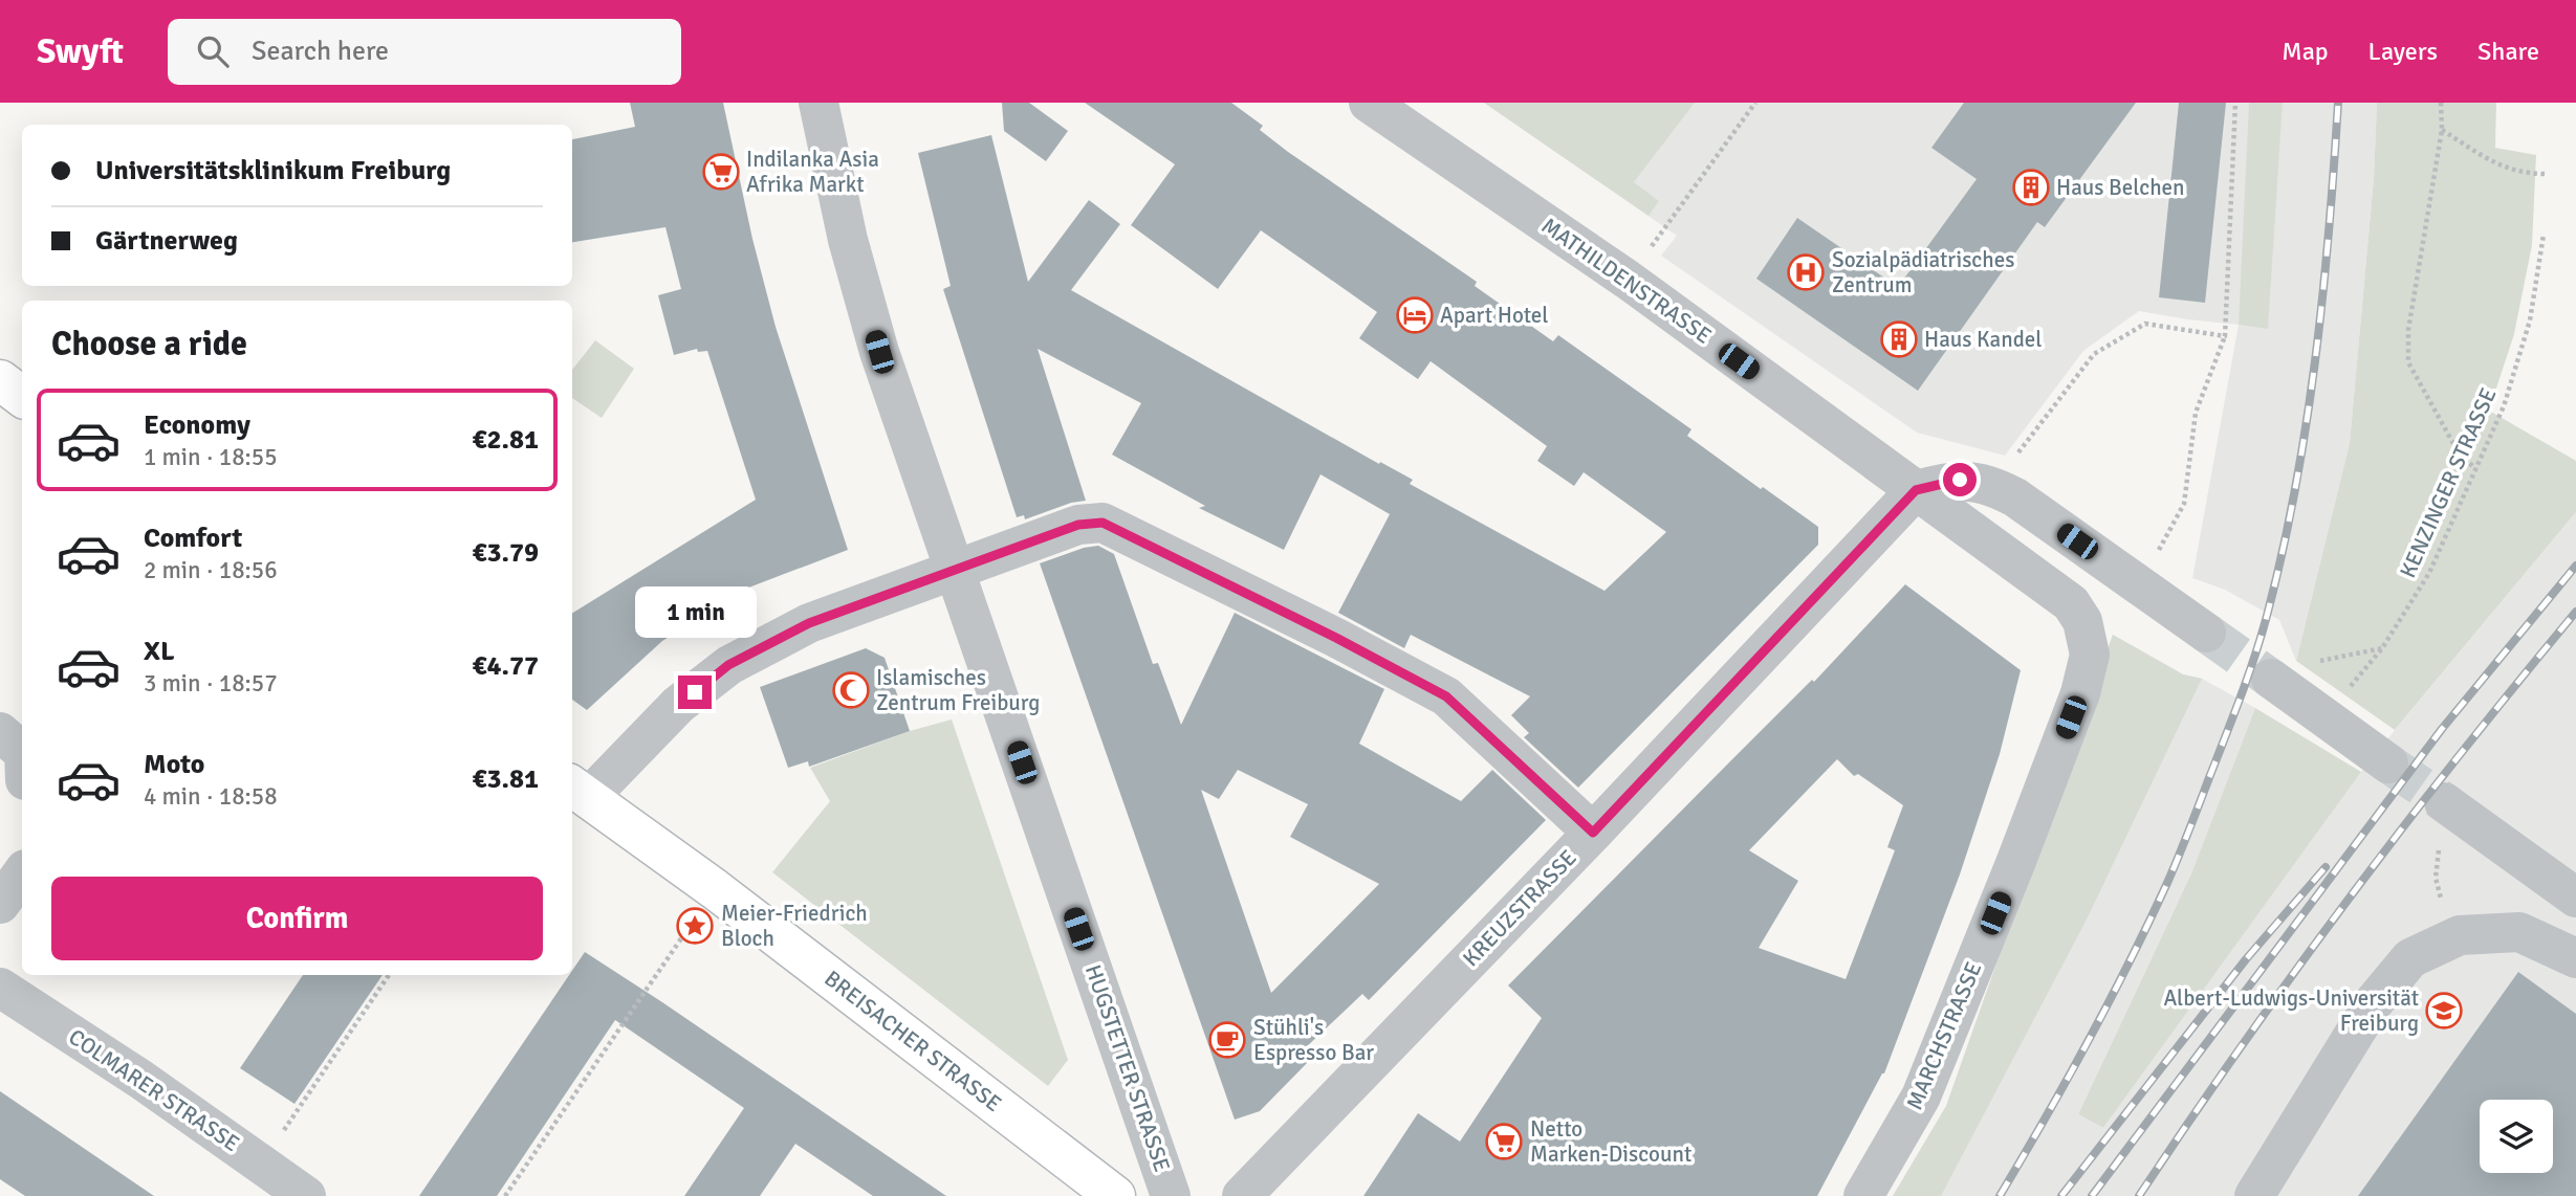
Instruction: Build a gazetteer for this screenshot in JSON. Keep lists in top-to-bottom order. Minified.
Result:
{"streets":{"main road":["BREISACHER STRASSE"],"street":["MATHILDENSTRASSE","KREUZSTRASSE","MARCHSTRASSE","HUGSTETTER STRASSE","COLMARER STRASSE"],"path":["KENZINGER STRASSE"]},"crossings":[["MATHILDENSTRASSE","KREUZSTRASSE"],["MATHILDENSTRASSE","MARCHSTRASSE"]],"places":{"supermarket":["Indilanka Asia Afrika Markt","Netto Marken-Discount"],"building":["Haus Belchen","Haus Kandel"],"hospital":["Sozialpädiatrisches Zentrum"],"hotel":["Apart Hotel"],"mosque":["Islamisches Zentrum Freiburg"],"place":["Meier-Friedrich Bloch"],"school or university":["Albert-Ludwigs-Universität Freiburg"],"cafe":["Stühli's Espresso Bar"]},"page":{"header":"Swyft","search":"Search here","nav":["Map","Layers","Share"],"banner":["Universitätsklinikum Freiburg","Gärtnerweg"],"heading":"Choose a ride","list":[{"name":"Economy","note":"1 min · 18:55","value":"€2.81"},{"name":"Comfort","note":"2 min · 18:56","value":"€3.79"},{"name":"XL","note":"3 min · 18:57","value":"€4.77"},{"name":"Moto","note":"4 min · 18:58","value":"€3.81"}],"bubble":"1 min","buttons":"Confirm"}}
